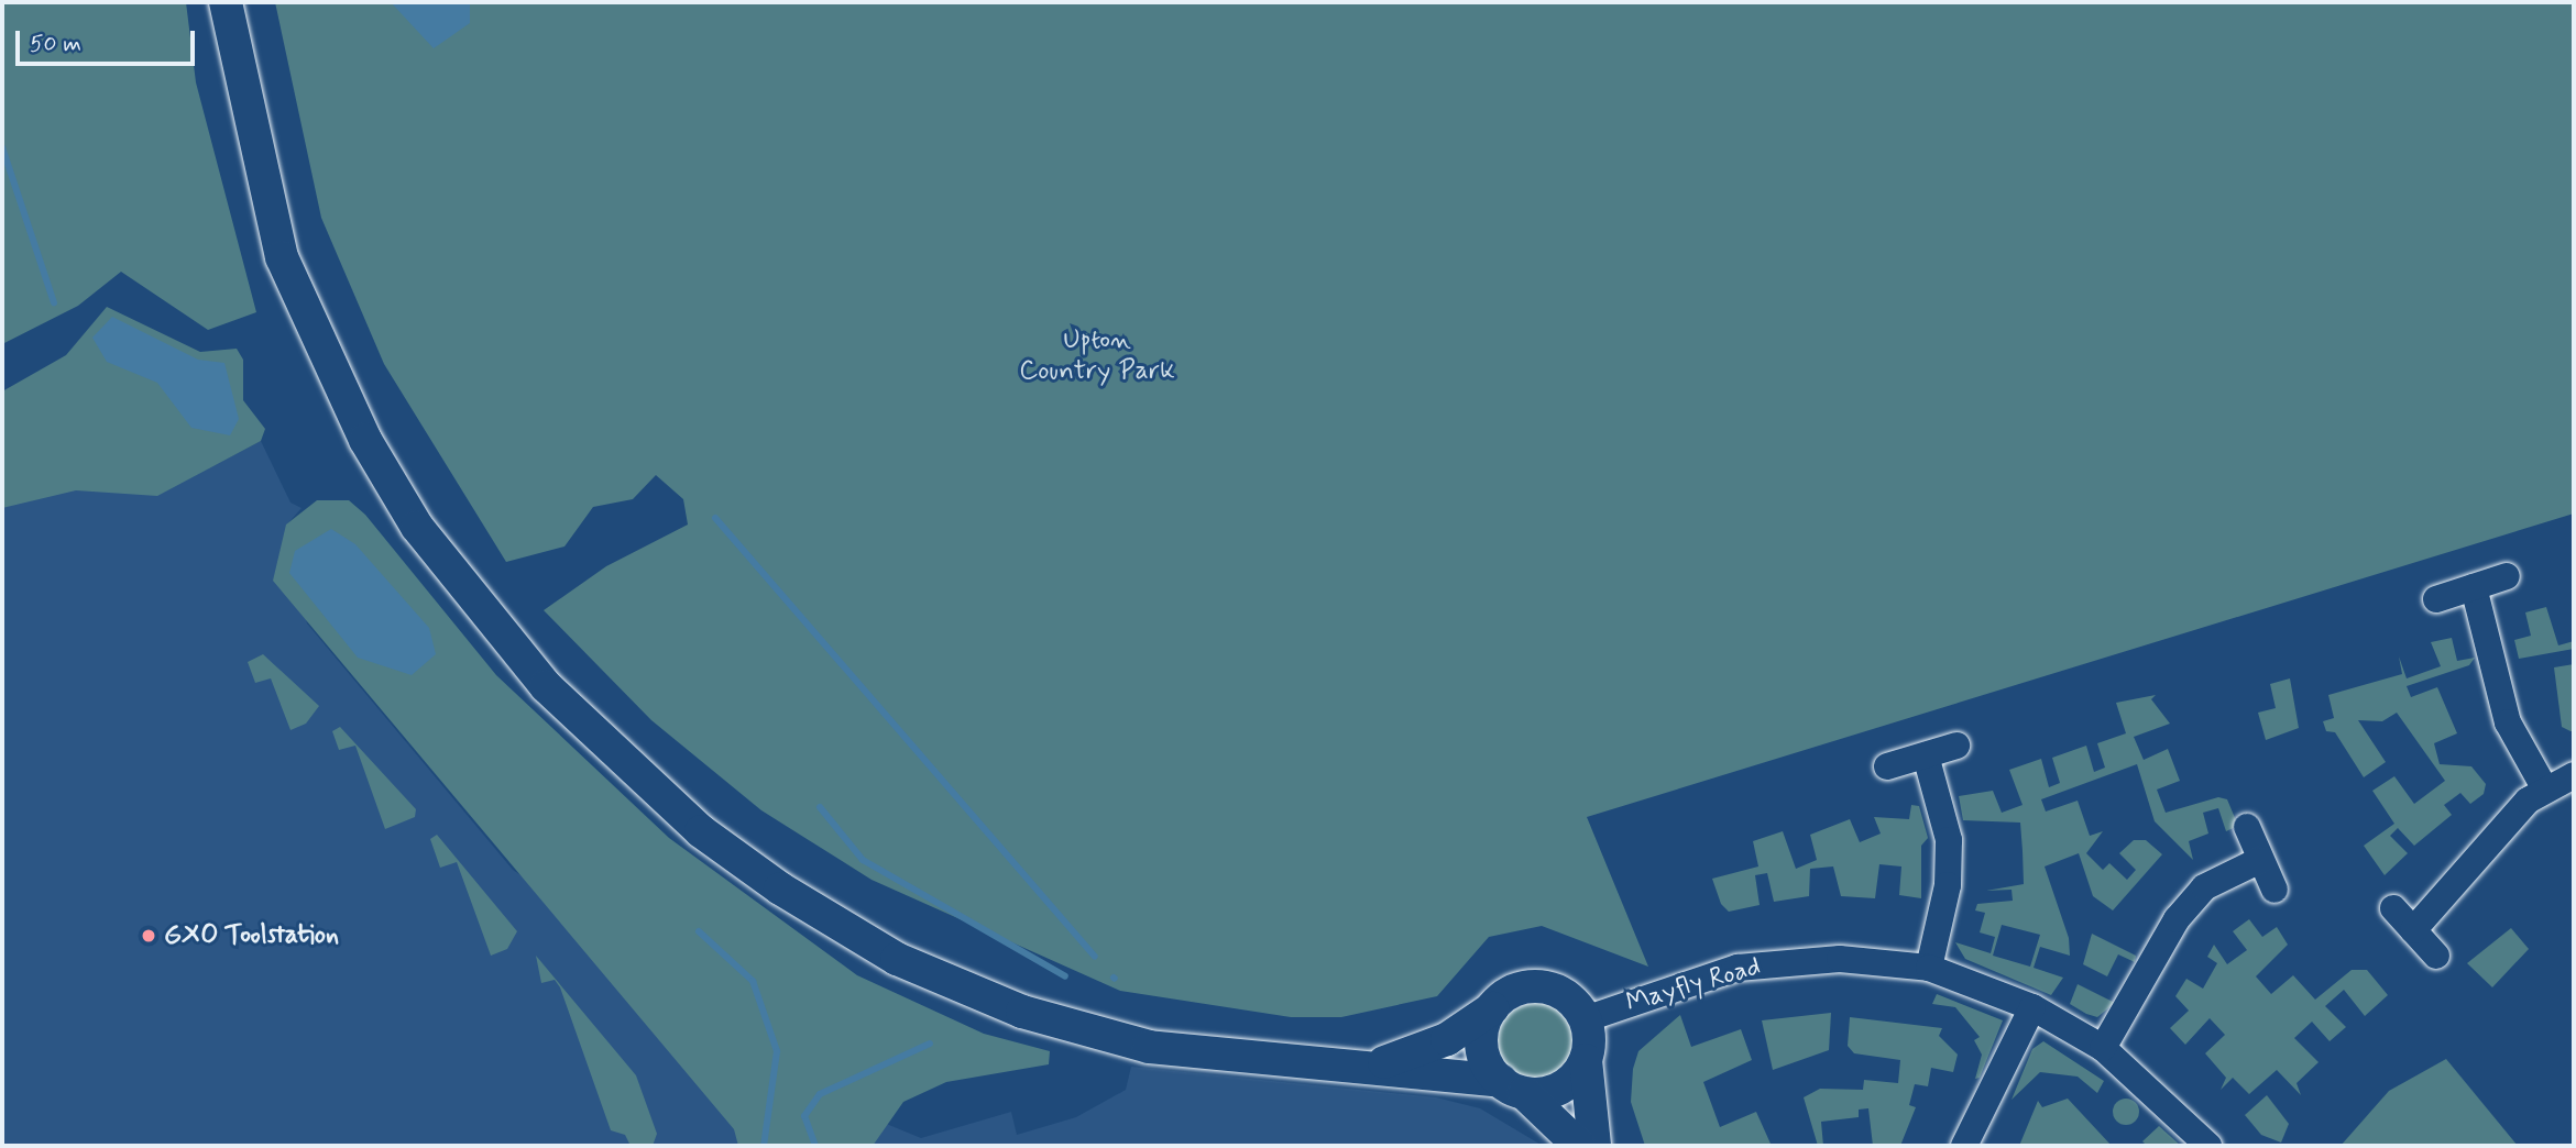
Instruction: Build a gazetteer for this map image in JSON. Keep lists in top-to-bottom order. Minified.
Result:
{"streets":{"street":["Mayfly Road"]},"parks":["Upton Country Park"],"places":["GXO Toolstation"],"scale_bar":"50 m"}
